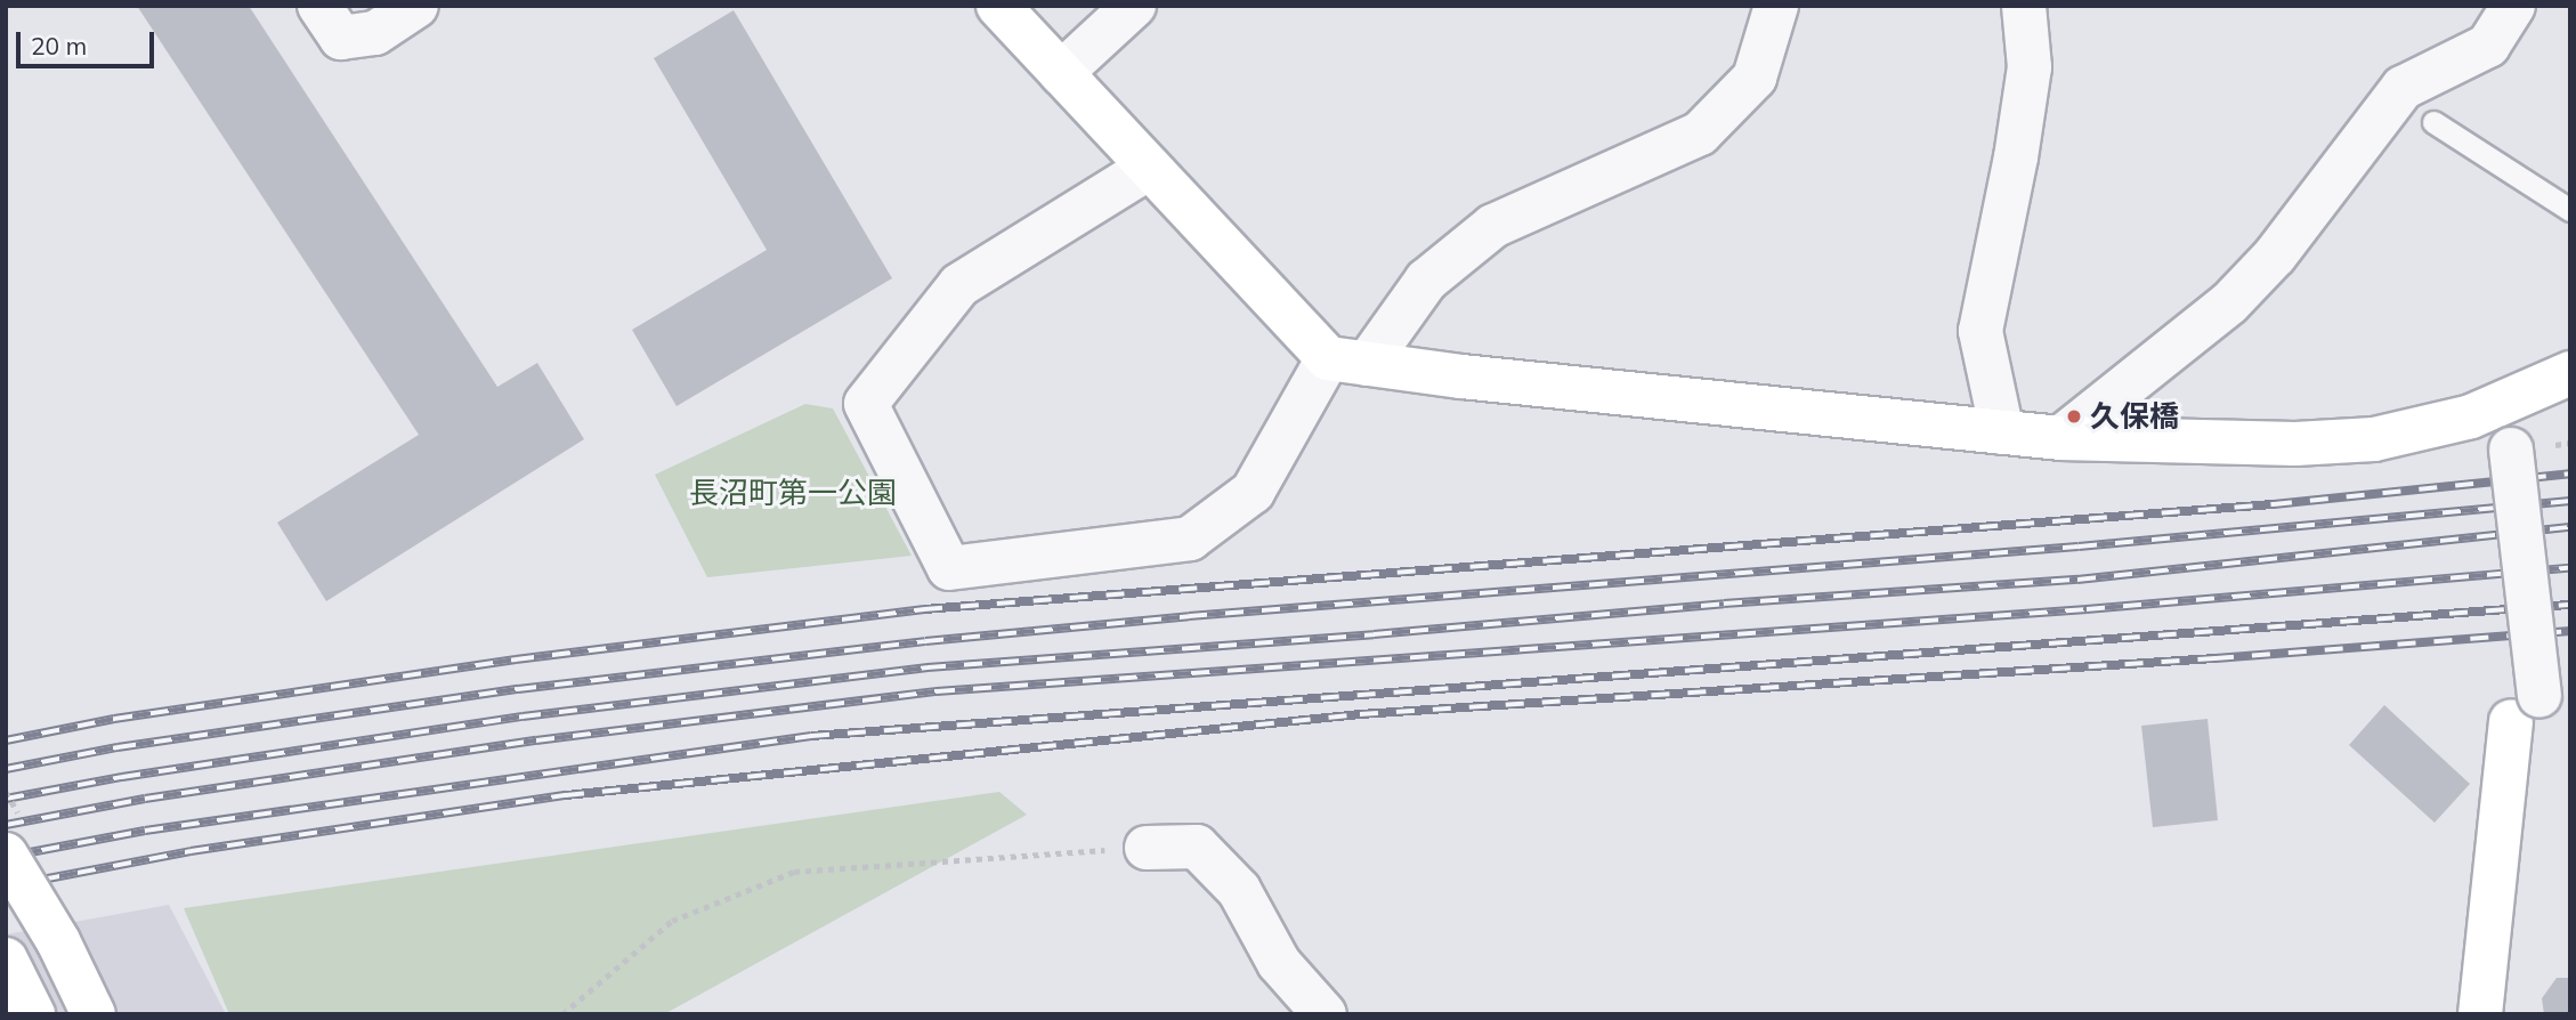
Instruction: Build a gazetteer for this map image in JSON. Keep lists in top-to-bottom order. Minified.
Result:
{"parks":["長沼町第一公園"],"places":["久保橋"],"scale_bar":"20 m"}
